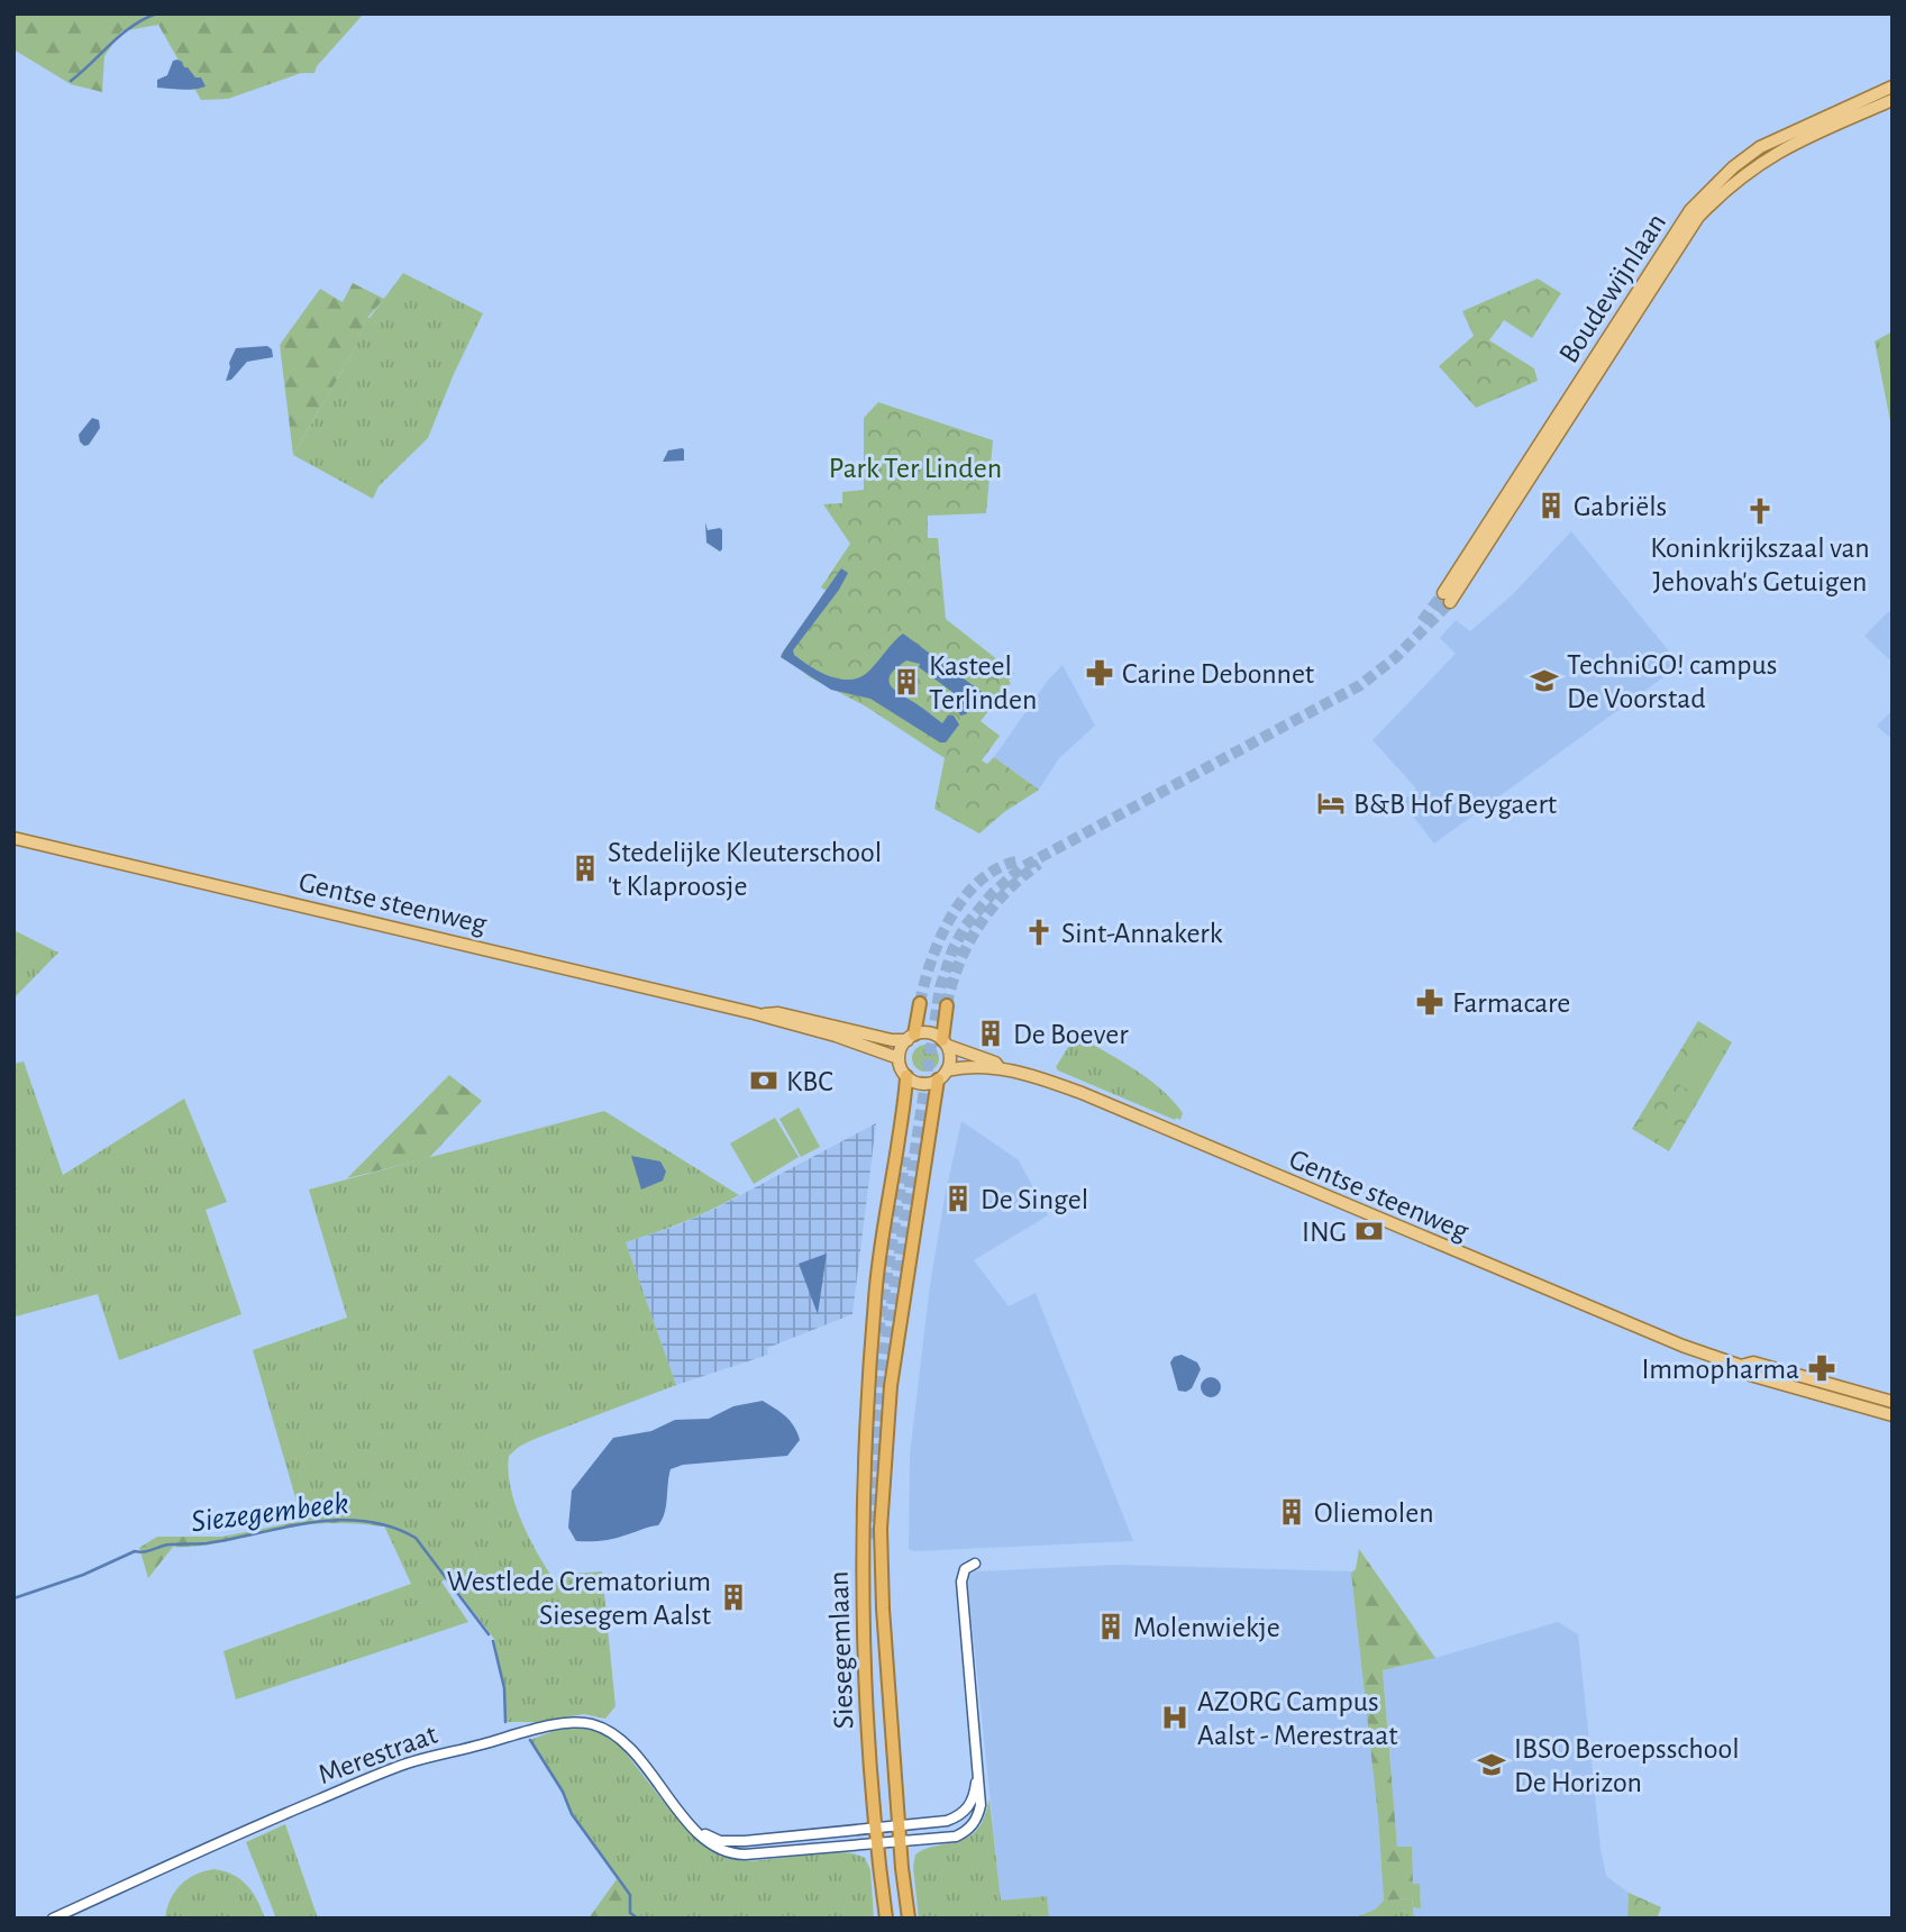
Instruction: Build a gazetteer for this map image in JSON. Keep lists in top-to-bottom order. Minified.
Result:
{"streets":{"highway":["Siesegemlaan"],"main road":["Boudewijnlaan","Gentse steenweg"],"street":["Merestraat"]},"crossings":[["Gentse steenweg","Siesegemlaan"],["Siesegemlaan","Merestraat"]],"water":["Siezegembeek"],"parks":["Park Ter Linden"],"places":{"building":["Gabriëls","Kasteel Terlinden","Stedelijke Kleuterschool 't Klaproosje","De Boever","De Singel","Oliemolen","Westlede Crematorium Siesegem Aalst","Molenwiekje"],"church":["Koninkrijkszaal van Jehovah's Getuigen","Sint-Annakerk"],"pharmacy":["Carine Debonnet","Farmacare","Immopharma"],"school or university":["TechniGO! campus De Voorstad","IBSO Beroepsschool De Horizon"],"hotel":["B&B Hof Beygaert"],"bank":["KBC","ING"],"hospital":["AZORG Campus Aalst - Merestraat"]}}
